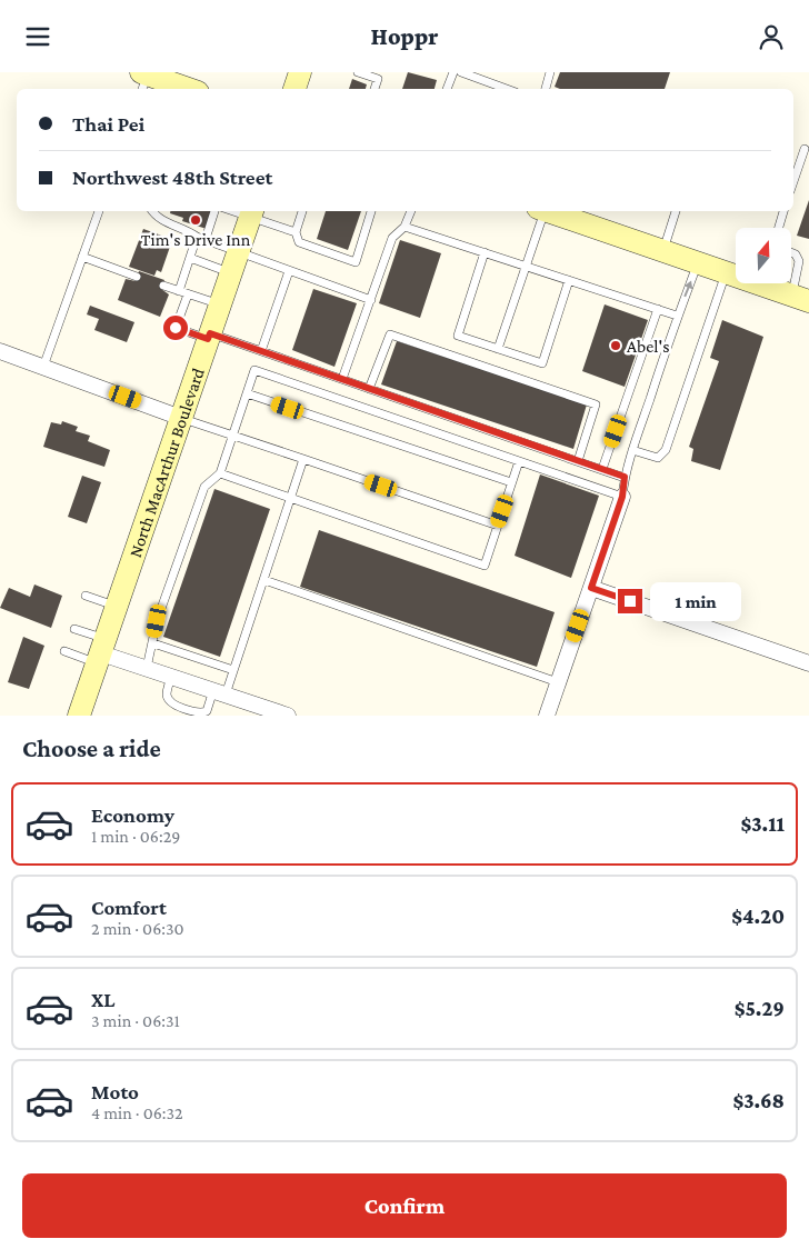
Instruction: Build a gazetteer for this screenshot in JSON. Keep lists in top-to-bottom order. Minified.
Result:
{"streets":{"main road":["North MacArthur Boulevard"]},"places":["Tim's Drive Inn","Abel's"],"north":"top","page":{"header":"Hoppr","banner":["Thai Pei","Northwest 48th Street"],"bubble":"1 min","heading":"Choose a ride","list":[{"name":"Economy","note":"1 min · 06:29","value":"$3.11"},{"name":"Comfort","note":"2 min · 06:30","value":"$4.20"},{"name":"XL","note":"3 min · 06:31","value":"$5.29"},{"name":"Moto","note":"4 min · 06:32","value":"$3.68"}],"buttons":"Confirm"}}
